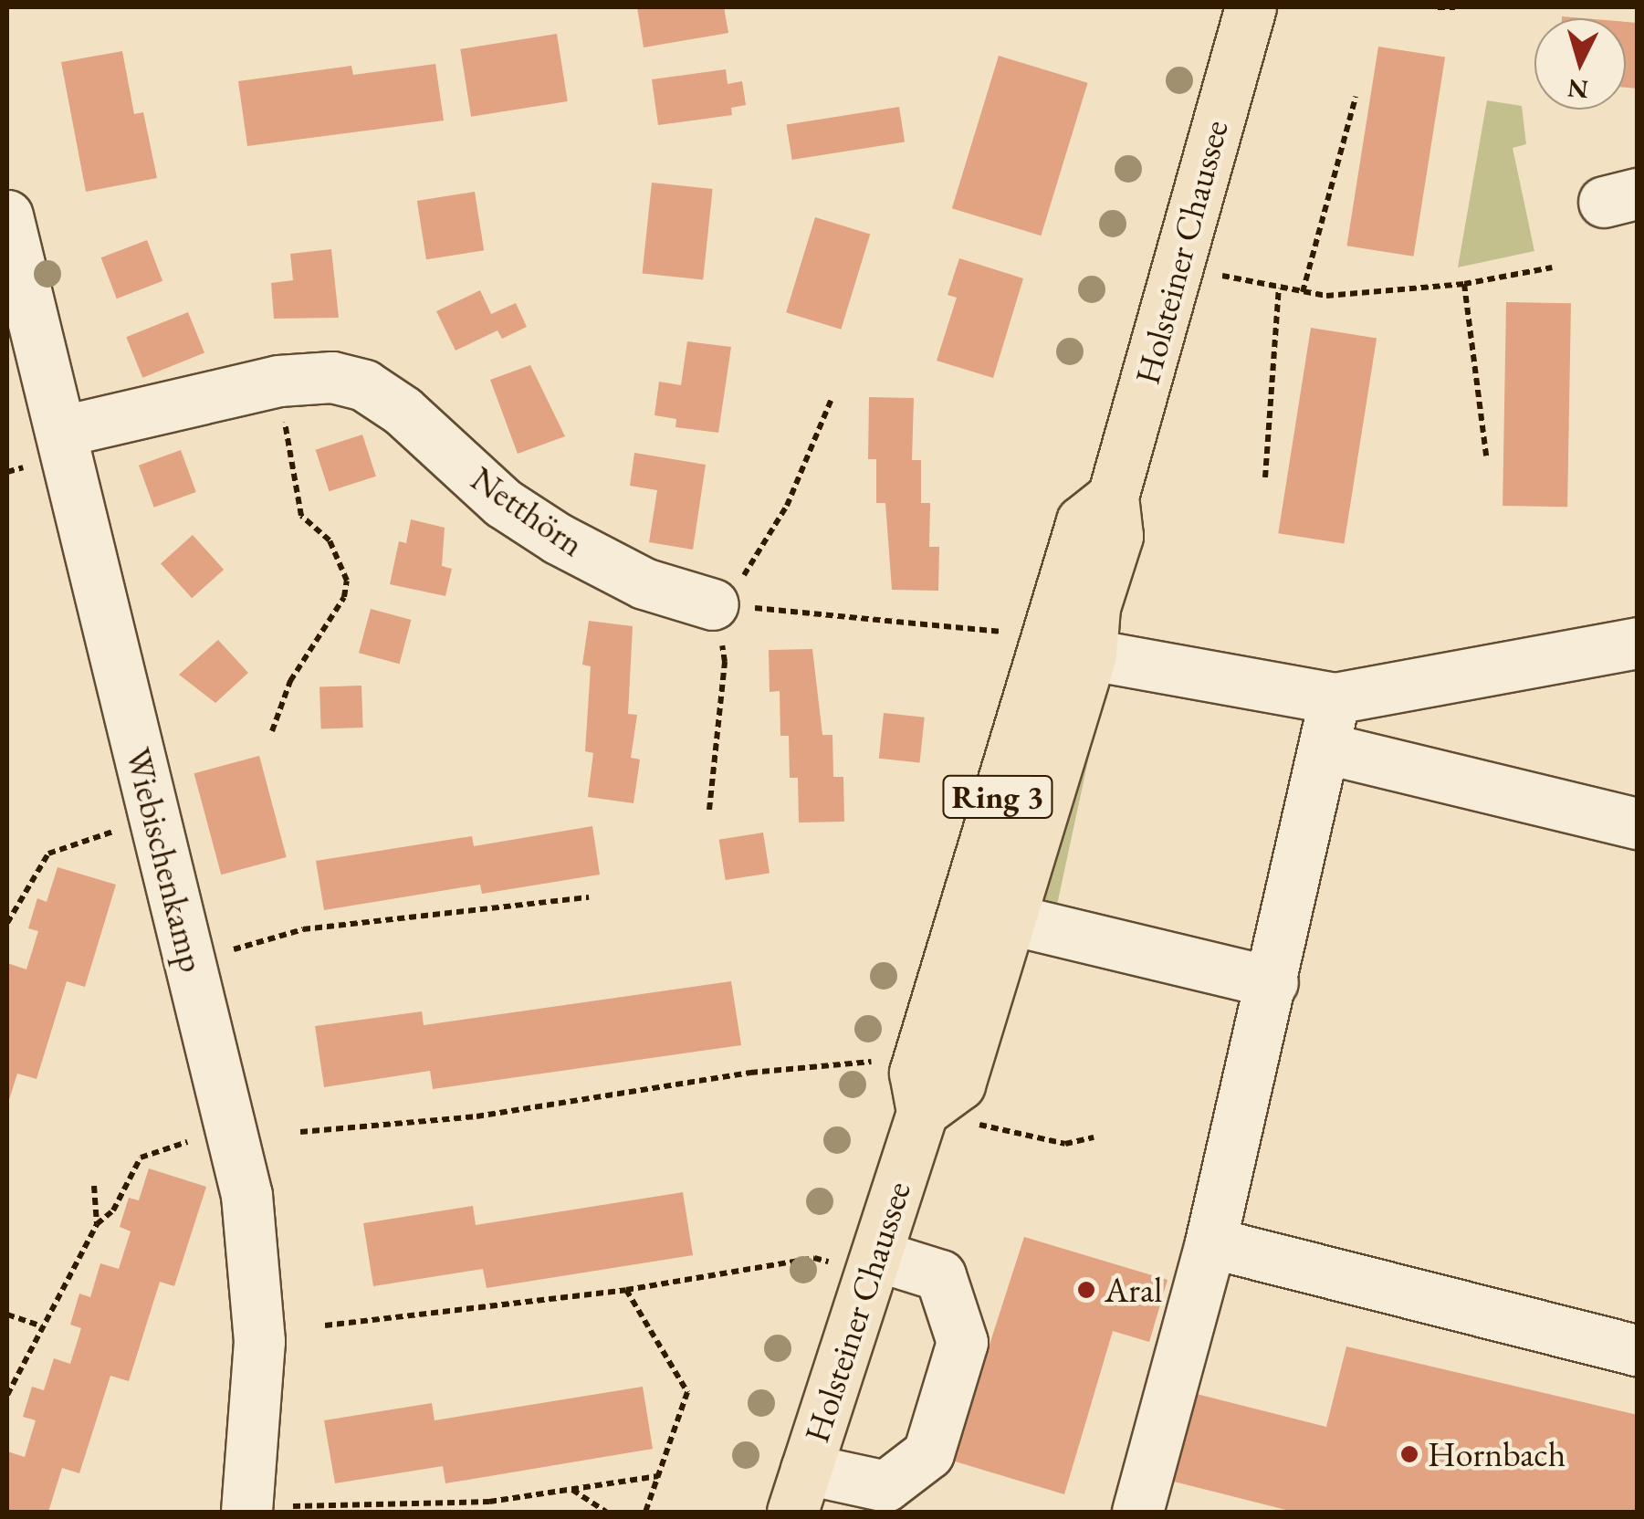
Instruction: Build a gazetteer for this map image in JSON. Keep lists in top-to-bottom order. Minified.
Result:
{"streets":{"main road":["Holsteiner Chaussee","Ring 3"],"street":["Netthörn","Wiebischenkamp"]},"crossings":[["Netthörn","Wiebischenkamp"]],"places":["Aral","Hornbach"],"north":"bottom"}
